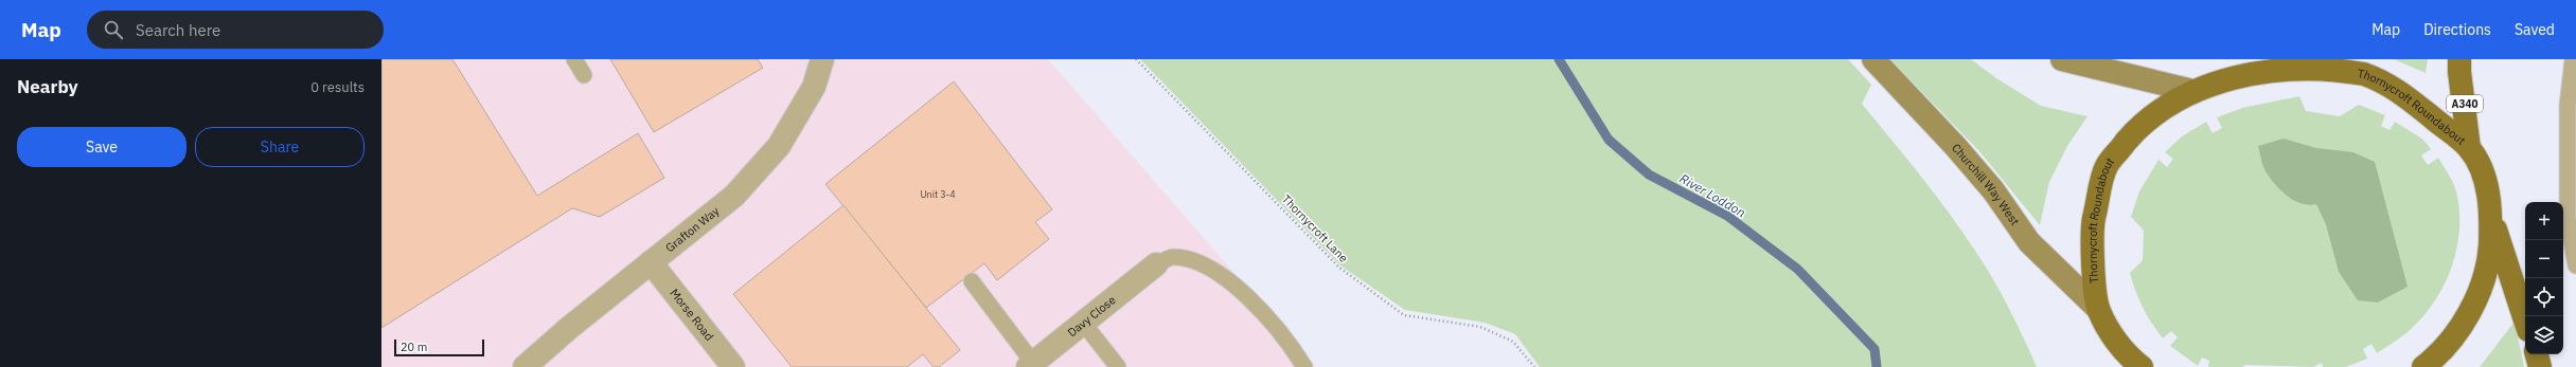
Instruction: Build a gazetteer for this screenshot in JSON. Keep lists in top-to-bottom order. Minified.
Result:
{"streets":{"main road":["A340","Thornycroft Roundabout","Churchill Way West"],"street":["Grafton Way","Morse Road","Davy Close"],"path":["Thornycroft Lane"]},"crossings":[["A340","Thornycroft Roundabout"],["Thornycroft Roundabout","Churchill Way West"],["Grafton Way","Morse Road"]],"water":["River Loddon"],"house_numbers":["Unit 3-4"],"scale_bar":"20 m","page":{"header":"Map","search":"Search here","nav":["Map","Directions","Saved"],"heading":["Nearby","0 results"],"buttons":["Save","Share"],"map_buttons":["+","−"],"scale":"20 m"}}
